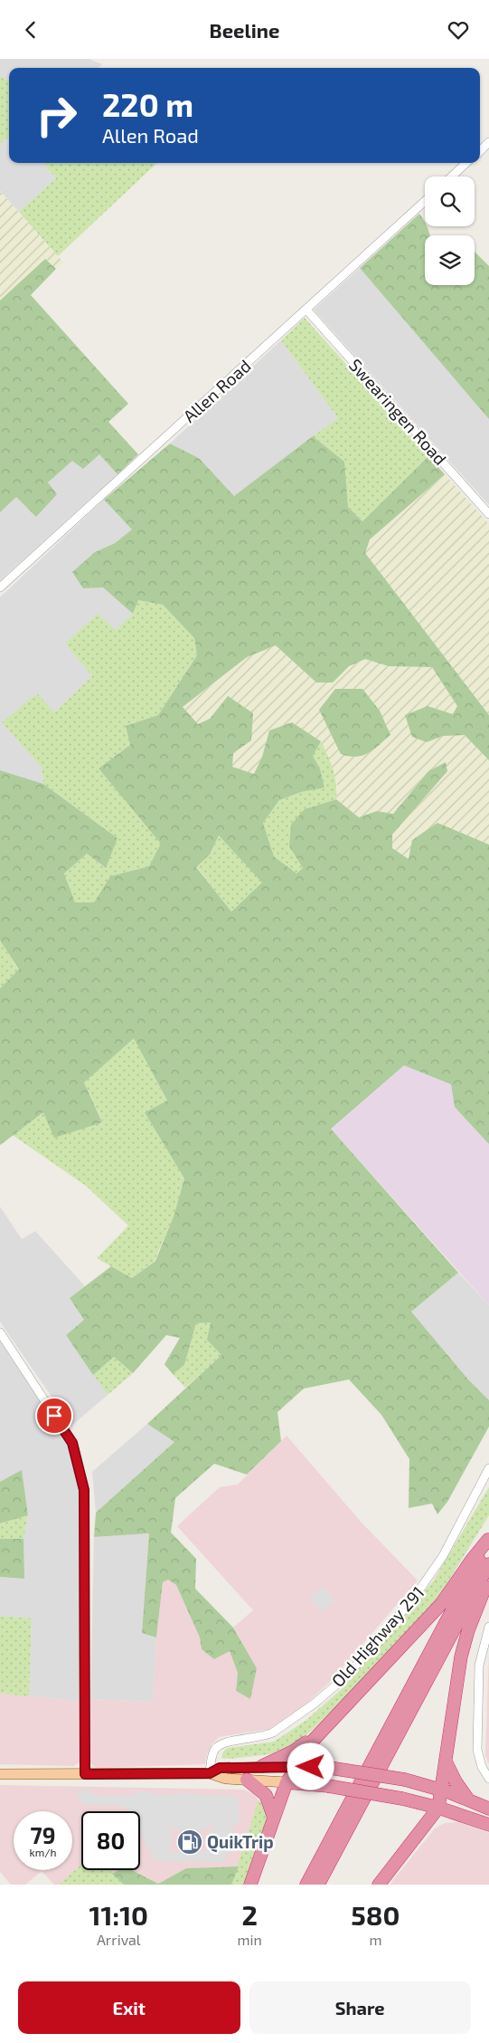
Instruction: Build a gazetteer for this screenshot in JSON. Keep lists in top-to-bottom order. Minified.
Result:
{"streets":{"street":["Allen Road","Swearingen Road","Old Highway 291"]},"crossings":[["Allen Road","Swearingen Road"]],"places":{"fuel station":["QuikTrip"]},"page":{"header":"Beeline","turn":["220 m","Allen Road"],"speed":"79 km/h","limit":"80","eta":["11:10","Arrival","2","min","580","m"],"buttons":["Exit","Share"]}}
